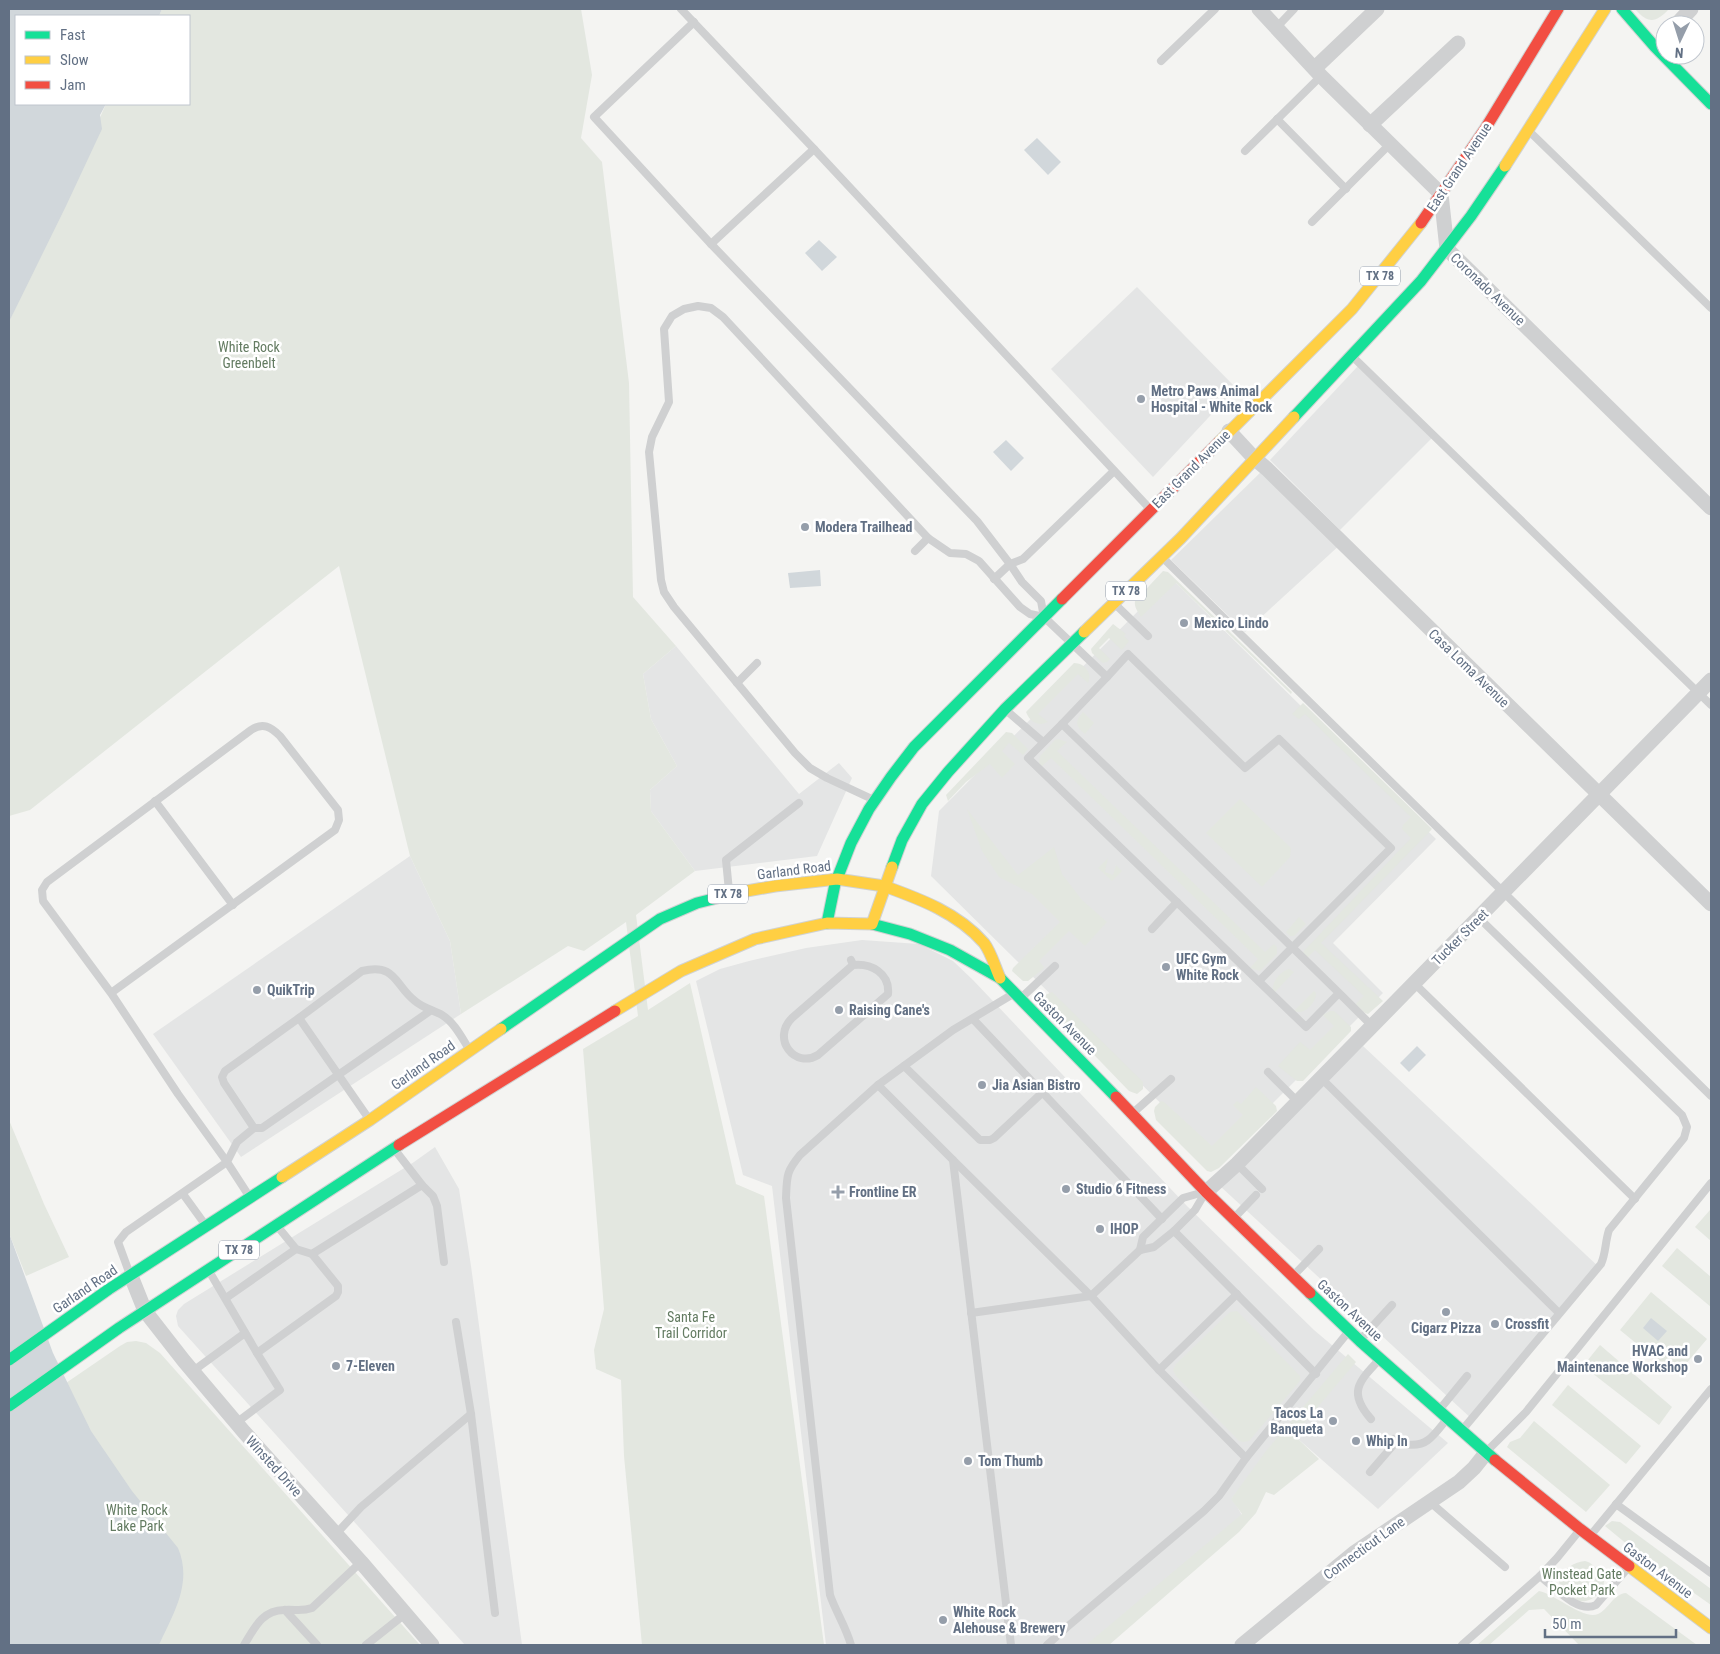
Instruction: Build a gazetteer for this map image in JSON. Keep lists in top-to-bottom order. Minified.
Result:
{"streets":{"main road":["East Grand Avenue","TX 78","Garland Road","Gaston Avenue"],"street":["Coronado Avenue","Casa Loma Avenue","Tucker Street","Winsted Drive","Connecticut Lane"]},"crossings":[["East Grand Avenue","TX 78"],["East Grand Avenue","Coronado Avenue"],["East Grand Avenue","Casa Loma Avenue"],["East Grand Avenue","Garland Road"],["TX 78","Coronado Avenue"],["TX 78","Casa Loma Avenue"],["TX 78","Garland Road"],["TX 78","Gaston Avenue"],["TX 78","Winsted Drive"],["Casa Loma Avenue","Tucker Street"],["Garland Road","Gaston Avenue"],["Garland Road","Winsted Drive"],["Tucker Street","Gaston Avenue"],["Gaston Avenue","Connecticut Lane"]],"parks":["White Rock Greenbelt","Santa Fe Trail Corridor","White Rock Lake Park","Winstead Gate Pocket Park"],"places":{"other":["Metro Paws Animal Hospital - White Rock","Modera Trailhead","Mexico Lindo","UFC Gym White Rock","QuikTrip","Raising Cane's","Jia Asian Bistro","Studio 6 Fitness","IHOP","Cigarz Pizza","Crossfit","HVAC and Maintenance Workshop","7-Eleven","Tacos La Banqueta","Whip In","Tom Thumb","White Rock Alehouse & Brewery"],"health":["Frontline ER"]},"legend":["Fast","Slow","Jam"],"scale_bar":"50 m","north":"bottom"}
